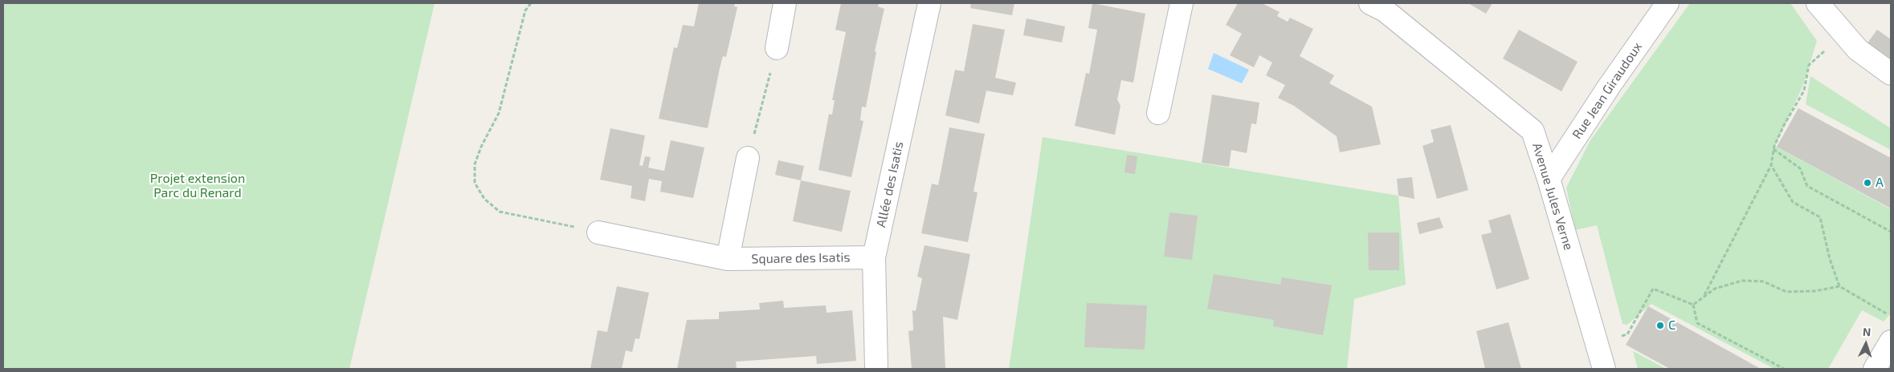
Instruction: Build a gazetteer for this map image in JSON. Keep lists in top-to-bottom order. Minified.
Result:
{"streets":{"street":["Rue Jean Giraudoux","Allée des Isatis","Avenue Jules Verne","Square des Isatis"]},"crossings":[["Rue Jean Giraudoux","Avenue Jules Verne"],["Allée des Isatis","Square des Isatis"]],"parks":["Projet extension Parc du Renard"],"places":["A","C"],"north":"top"}
